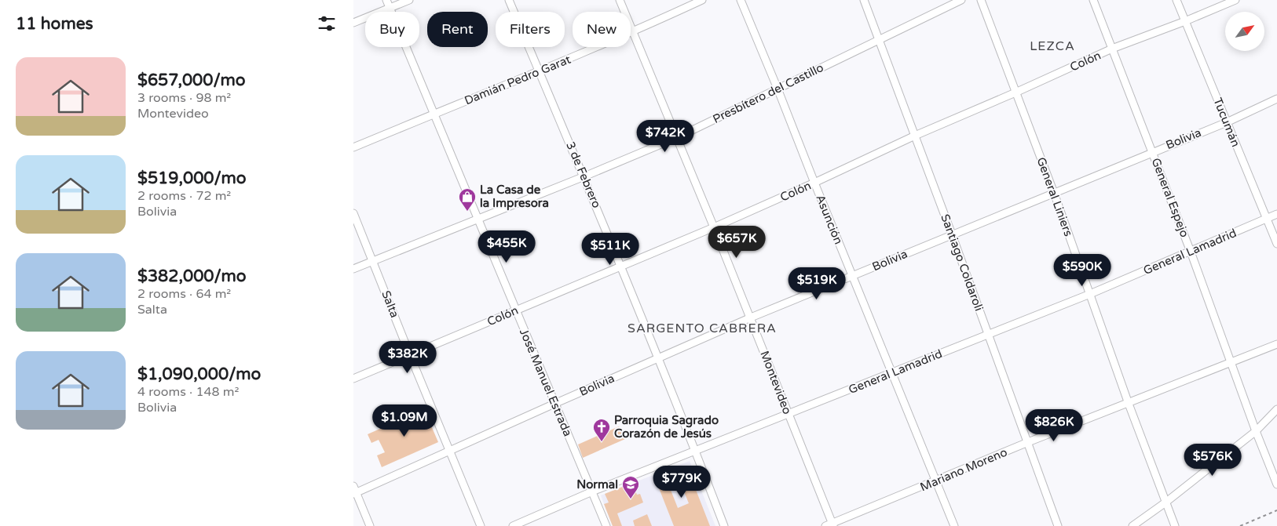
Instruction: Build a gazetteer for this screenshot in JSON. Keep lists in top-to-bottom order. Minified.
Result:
{"streets":{"street":["Colón","Damián Pedro Garat","Presbítero del Castillo","Tucumán","Bolivia","3 de Febrero","General Liniers","General Espejo","Asunción","General Lamadrid","Santiago Coldaroli","Salta","José Manuel Estrada","Montevideo","Mariano Moreno"]},"crossings":[["Colón","Tucumán"],["Colón","3 de Febrero"],["Colón","General Liniers"],["Colón","General Espejo"],["Colón","Asunción"],["Colón","Santiago Coldaroli"],["Colón","Salta"],["Colón","José Manuel Estrada"],["Colón","Montevideo"],["Damián Pedro Garat","3 de Febrero"],["Damián Pedro Garat","José Manuel Estrada"],["Damián Pedro Garat","Montevideo"],["Presbítero del Castillo","3 de Febrero"],["Presbítero del Castillo","Asunción"],["Presbítero del Castillo","Santiago Coldaroli"],["Presbítero del Castillo","Salta"],["Presbítero del Castillo","José Manuel Estrada"],["Presbítero del Castillo","Montevideo"],["Tucumán","Bolivia"],["Tucumán","General Lamadrid"],["Bolivia","3 de Febrero"],["Bolivia","General Liniers"],["Bolivia","General Espejo"],["Bolivia","Asunción"],["Bolivia","Santiago Coldaroli"],["Bolivia","Salta"],["Bolivia","José Manuel Estrada"],["Bolivia","Montevideo"],["3 de Febrero","General Lamadrid"],["General Liniers","General Lamadrid"],["General Liniers","Mariano Moreno"],["General Espejo","General Lamadrid"],["General Espejo","Mariano Moreno"],["Asunción","General Lamadrid"],["Asunción","Mariano Moreno"],["General Lamadrid","Santiago Coldaroli"],["General Lamadrid","José Manuel Estrada"],["General Lamadrid","Montevideo"],["Santiago Coldaroli","Mariano Moreno"],["Montevideo","Mariano Moreno"]],"districts":["LEZCA","SARGENTO CABRERA"],"places":{"shop":["La Casa de la Impresora"],"church":["Parroquia Sagrado Corazón de Jesús"],"school or university":["Normal"]},"north":"top right","page":{"heading":"11 homes","chip":["Buy","Rent","Filters","New"],"list":[{"name":"$657,000/mo","note":"3 rooms · 98 m² · Montevideo"},{"name":"$519,000/mo","note":"2 rooms · 72 m² · Bolivia"},{"name":"$382,000/mo","note":"2 rooms · 64 m² · Salta"},{"name":"$1,090,000/mo","note":"4 rooms · 148 m² · Bolivia"}],"price":["$742K","$657K","$455K","$511K","$590K","$519K","$382K","$1.09M","$826K","$576K","$779K"]}}
